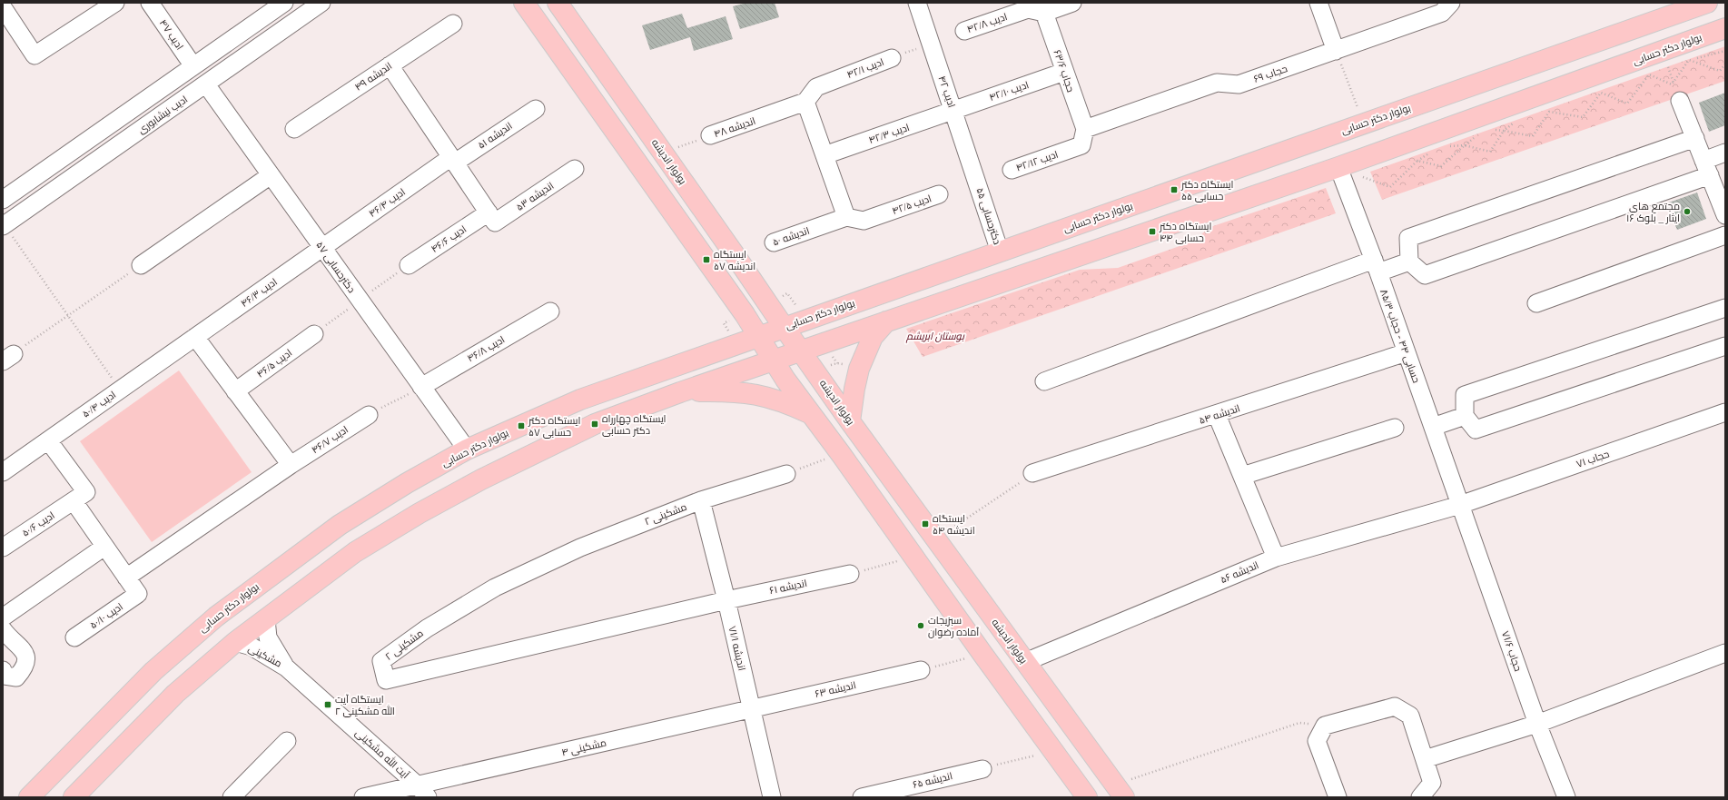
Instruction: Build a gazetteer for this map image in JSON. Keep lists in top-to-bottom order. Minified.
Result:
{"streets":{"main road":["بولوار دکتر حسابی","بولوار اندیشه"],"street":["ادیب ۴۲/۸","ادیب ۴۷","ادیب ۴۲/۱","حجاب ۶۳/۶","حجاب ۶۹","اندیشه ۴۹","ادیب ۴۲/۱۰","ادیب ۴۲","ادیب نیشابوری","اندیشه ۴۸","ادیب ۴۲/۳","اندیشه ۵۱","ادیب ۴۲/۱۲","اندیشه ۵۳","ادیب ۴۶/۴","ادیب ۴۲/۵","دکترحسابی ۵۵","اندیشه ۵۰","ادیب ۴۶/۶","دکترحسابی ۵۷","ادیب ۴۶/۳","حسابی ۴۴ - حجاب ۸۵/۳","ادیب ۴۶/۸","ادیب ۴۶/۵","ادیب ۵۰/۴","اندیشه ۵۴","ادیب ۴۶/۷","حجاب ۷۱","مشکینی ۲","ادیب ۵۰/۶","اندیشه ۵۶","اندیشه ۶۱","ادیب ۵۰/۱۰","اندیشه ۷۱/۱","حجاب ۷۱/۶","مشکینی","اندیشه ۶۳","مشکینی ۴","آیت الله مشکینی","اندیشه ۶۵"]},"crossings":[["ادیب ۴۲/۸","حجاب ۶۳/۶"],["بولوار دکتر حسابی","بولوار اندیشه"],["بولوار دکتر حسابی","دکترحسابی ۵۵"],["بولوار دکتر حسابی","دکترحسابی ۵۷"],["بولوار دکتر حسابی","حسابی ۴۴ - حجاب ۸۵/۳"],["بولوار دکتر حسابی","مشکینی"],["ادیب ۴۲/۱","ادیب ۴۲"],["ادیب ۴۲/۱","اندیشه ۴۸"],["حجاب ۶۳/۶","حجاب ۶۹"],["حجاب ۶۳/۶","ادیب ۴۲/۱۰"],["حجاب ۶۳/۶","ادیب ۴۲/۱۲"],["حجاب ۶۹","ادیب ۴۲/۱۲"],["ادیب ۴۲/۱۰","ادیب ۴۲"],["ادیب ۴۲/۱۰","ادیب ۴۲/۳"],["ادیب ۴۲","ادیب ۴۲/۳"],["ادیب ۴۲","دکترحسابی ۵۵"],["ادیب نیشابوری","دکترحسابی ۵۷"],["اندیشه ۴۸","بولوار اندیشه"],["اندیشه ۵۱","ادیب ۴۶/۴"],["بولوار اندیشه","اندیشه ۵۶"],["اندیشه ۵۳","ادیب ۴۶/۶"],["ادیب ۴۶/۴","دکترحسابی ۵۷"],["ادیب ۴۶/۴","ادیب ۴۶/۳"],["ادیب ۴۲/۵","اندیشه ۵۰"],["دکترحسابی ۵۷","ادیب ۴۶/۳"],["دکترحسابی ۵۷","ادیب ۴۶/۸"],["ادیب ۴۶/۳","ادیب ۵۰/۴"],["حسابی ۴۴ - حجاب ۸۵/۳","اندیشه ۵۴"],["حسابی ۴۴ - حجاب ۸۵/۳","حجاب ۷۱"],["حسابی ۴۴ - حجاب ۸۵/۳","اندیشه ۵۶"],["حسابی ۴۴ - حجاب ۸۵/۳","حجاب ۷۱/۶"],["ادیب ۵۰/۴","ادیب ۵۰/۶"],["ادیب ۴۶/۷","ادیب ۵۰/۱۰"],["حجاب ۷۱","اندیشه ۵۶"],["حجاب ۷۱","حجاب ۷۱/۶"],["مشکینی ۲","اندیشه ۶۱"],["مشکینی ۲","اندیشه ۷۱/۱"],["اندیشه ۵۶","حجاب ۷۱/۶"],["اندیشه ۶۱","اندیشه ۷۱/۱"],["اندیشه ۷۱/۱","اندیشه ۶۳"],["اندیشه ۷۱/۱","مشکینی ۴"],["مشکینی","آیت الله مشکینی"],["اندیشه ۶۳","مشکینی ۴"],["مشکینی ۴","آیت الله مشکینی"]],"parks":["بوستان ابریشم"],"places":{"transit":["ایستگاه دکتر حسابی ۵۵","ایستگاه دکتر حسابی ۴۴","ایستگاه اندیشه ۵۷","ایستگاه چهارراه دکتر حسابی","ایستگاه دکتر حسابی ۵۷","ایستگاه اندیشه ۵۴","ایستگاه آیت الله مشکینی ۲"],"other":["مجتمع های ایثار _ بلوک ۱۶","سبزیجات آماده رضوان"]}}
